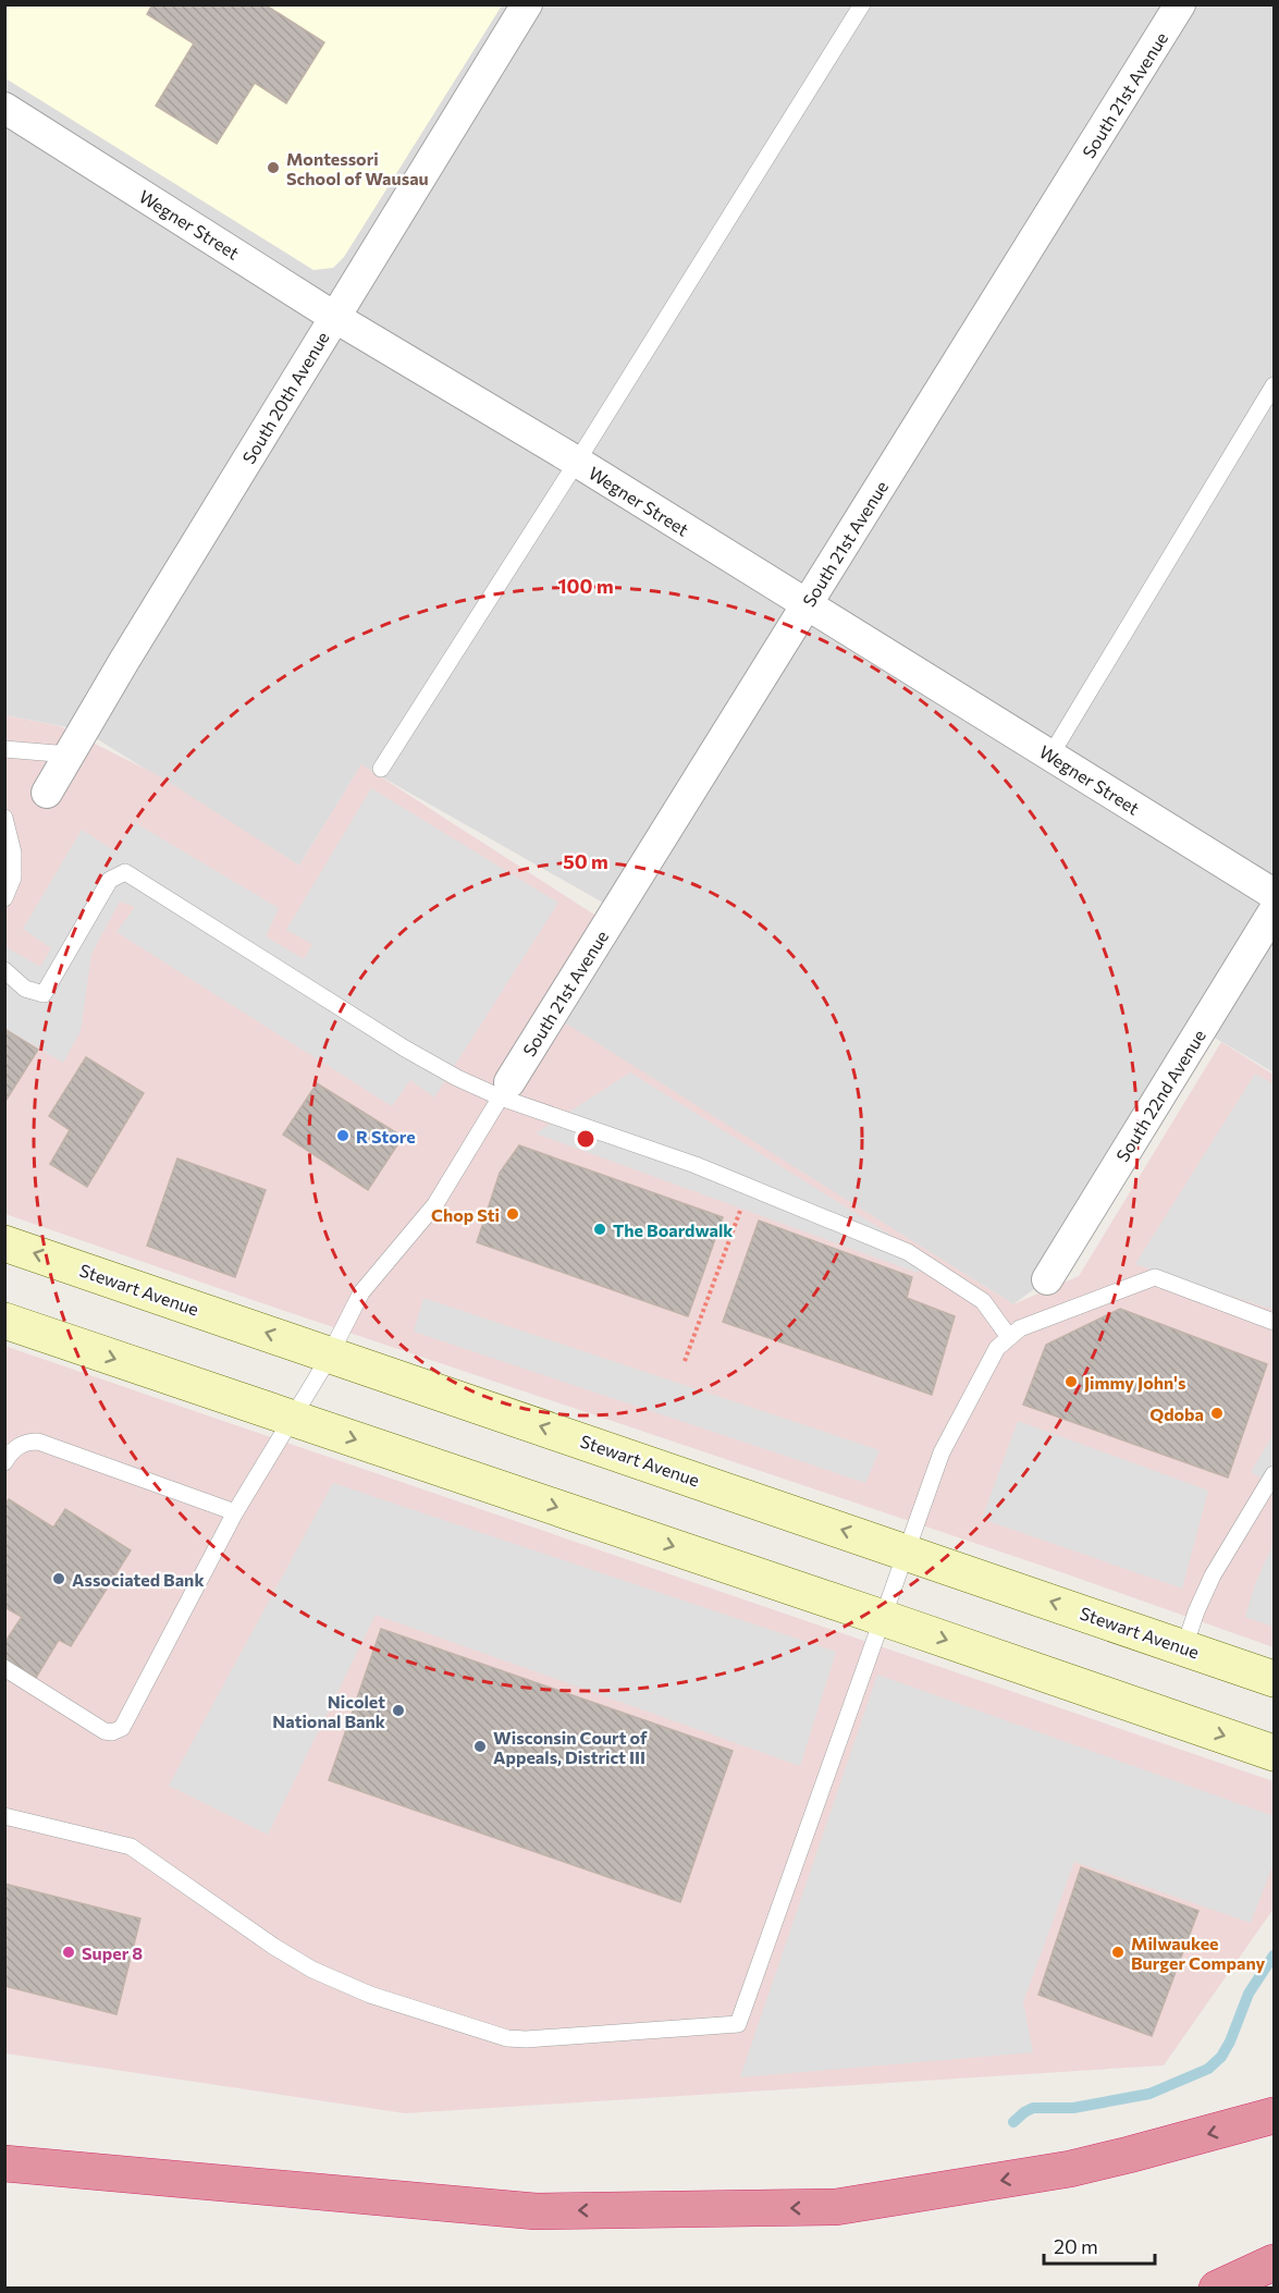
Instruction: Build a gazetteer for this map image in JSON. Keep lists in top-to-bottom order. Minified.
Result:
{"streets":{"street":["South 21st Avenue","Wegner Street","South 20th Avenue","South 22nd Avenue","Stewart Avenue"]},"crossings":[["South 21st Avenue","Wegner Street"],["Wegner Street","South 20th Avenue"]],"places":["Montessori School of Wausau","R Store","Chop Sti","The Boardwalk","Jimmy John's","Qdoba","Associated Bank","Nicolet National Bank","Wisconsin Court of Appeals, District III","Super 8","Milwaukee Burger Company"],"scale_bar":"20 m","rings":["100 m","50 m"]}
